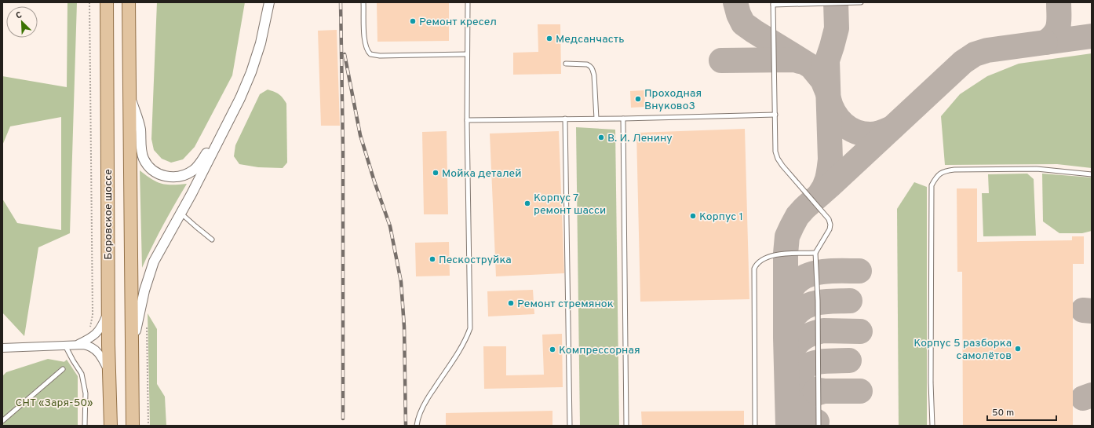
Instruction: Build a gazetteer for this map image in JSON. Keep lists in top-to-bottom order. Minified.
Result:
{"streets":{"main road":["Боровское шоссе"]},"parks":["СНТ «Заря-50»"],"places":["Ремонт кресел","Медсанчасть","Проходная Внуково3","В. И. Ленину","Мойка деталей","Корпус 7 ремонт шасси","Корпус 1","Пескоструйка","Ремонт стремянок","Корпус 5 разборка самолётов","Компрессорная"],"scale_bar":"50 m","north":"top left"}
